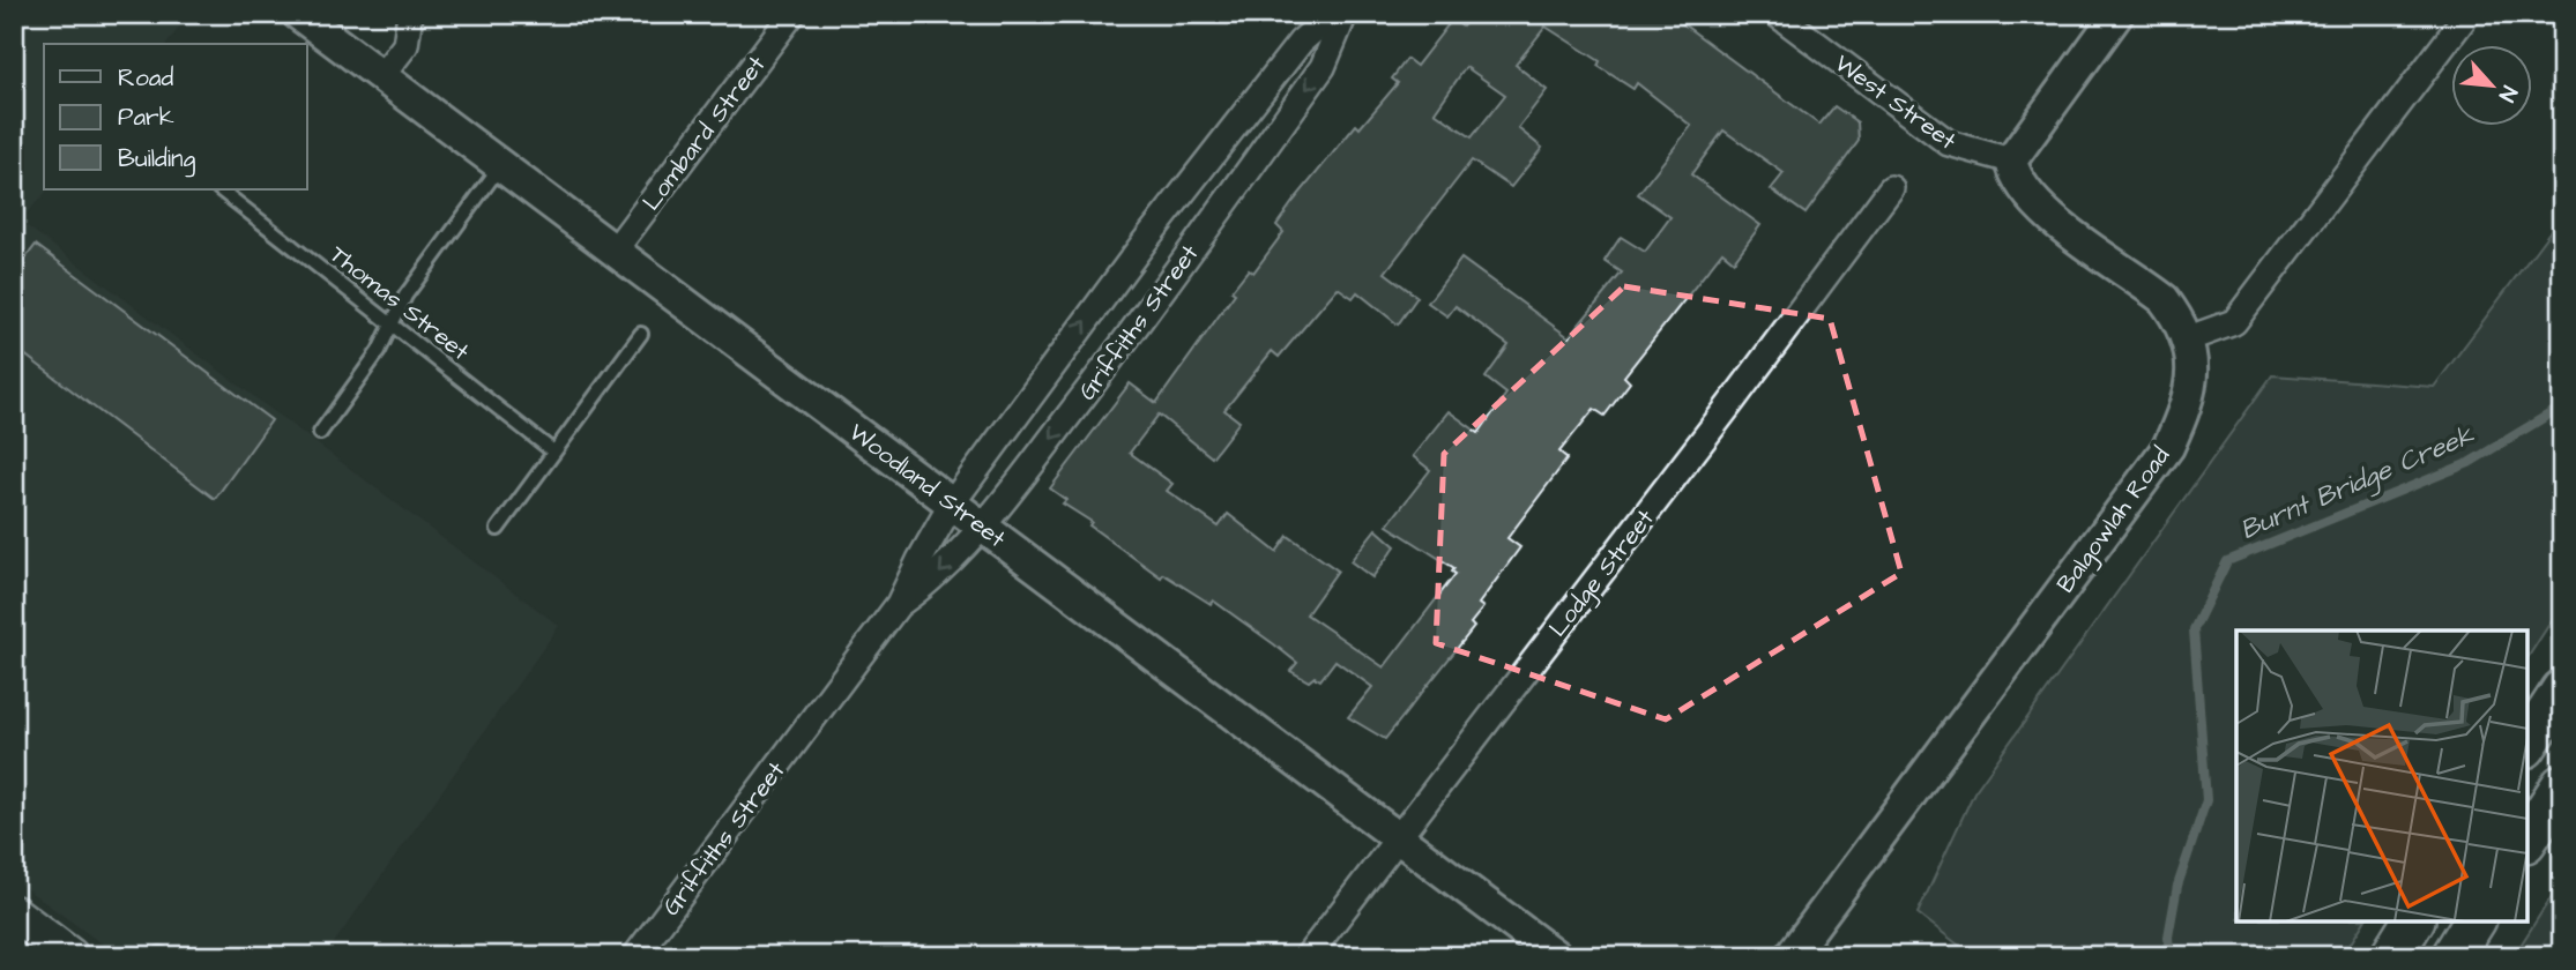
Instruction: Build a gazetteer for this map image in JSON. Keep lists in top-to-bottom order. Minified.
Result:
{"streets":{"street":["West Street","Lombard Street","Griffiths Street","Woodland Street","Balgowlah Road","Lodge Street"],"lane":["Thomas Street"]},"crossings":[["Lombard Street","Woodland Street"],["Griffiths Street","Woodland Street"],["Woodland Street","Lodge Street"]],"water":["Burnt Bridge Creek"],"legend":["Road","Park","Building"],"north":"bottom right"}
